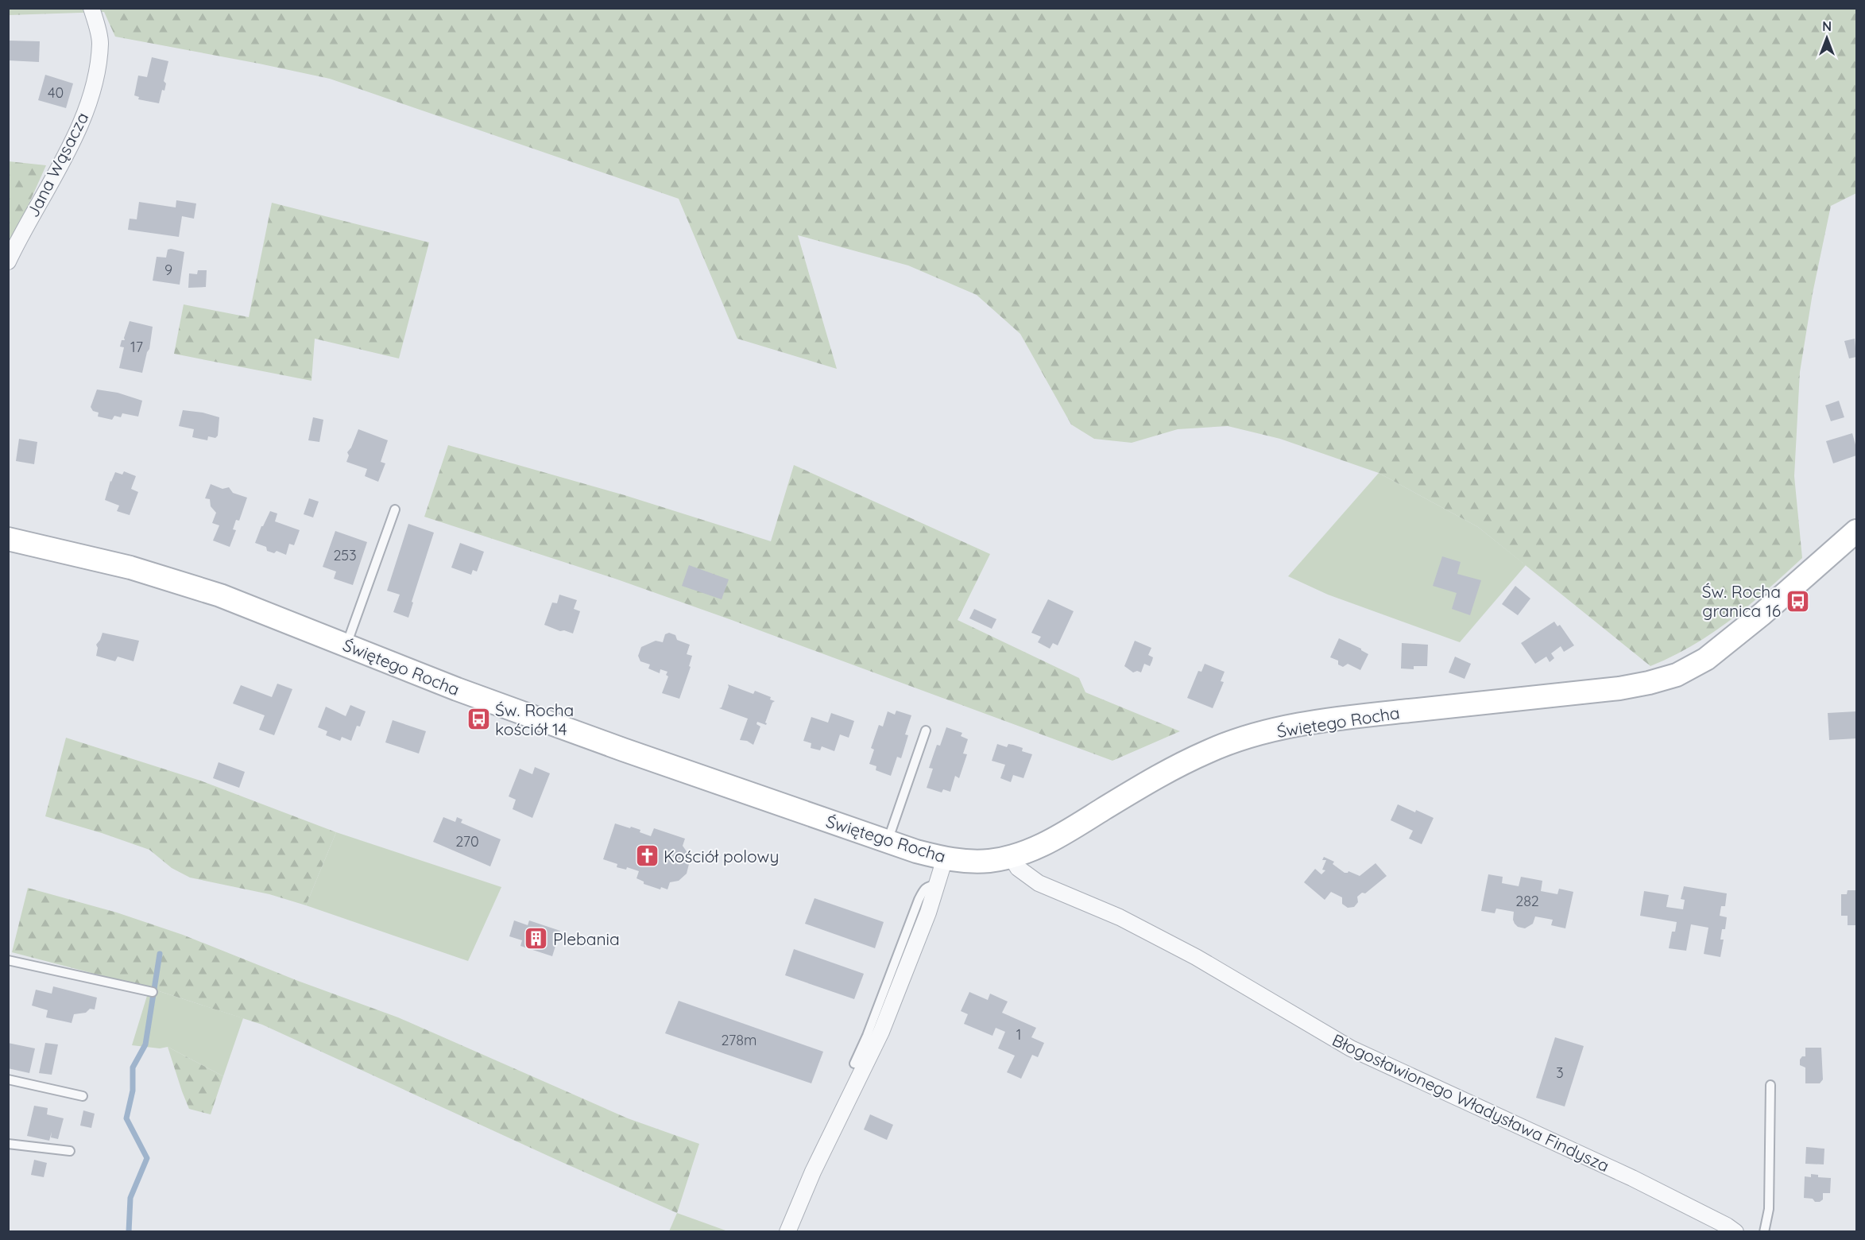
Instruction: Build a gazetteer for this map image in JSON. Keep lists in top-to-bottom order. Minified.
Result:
{"streets":{"street":["Jana Wąsacza","Świętego Rocha","Błogosławionego Władysława Findysza"]},"crossings":[["Świętego Rocha","Błogosławionego Władysława Findysza"]],"places":{"bus stop":["Św. Rocha granica 16","Św. Rocha kościół 14"],"church":["Kościół polowy"],"building":["Plebania"]},"house_numbers":["40","9","17","253","270","282","1","278m","3"],"north":"top"}
